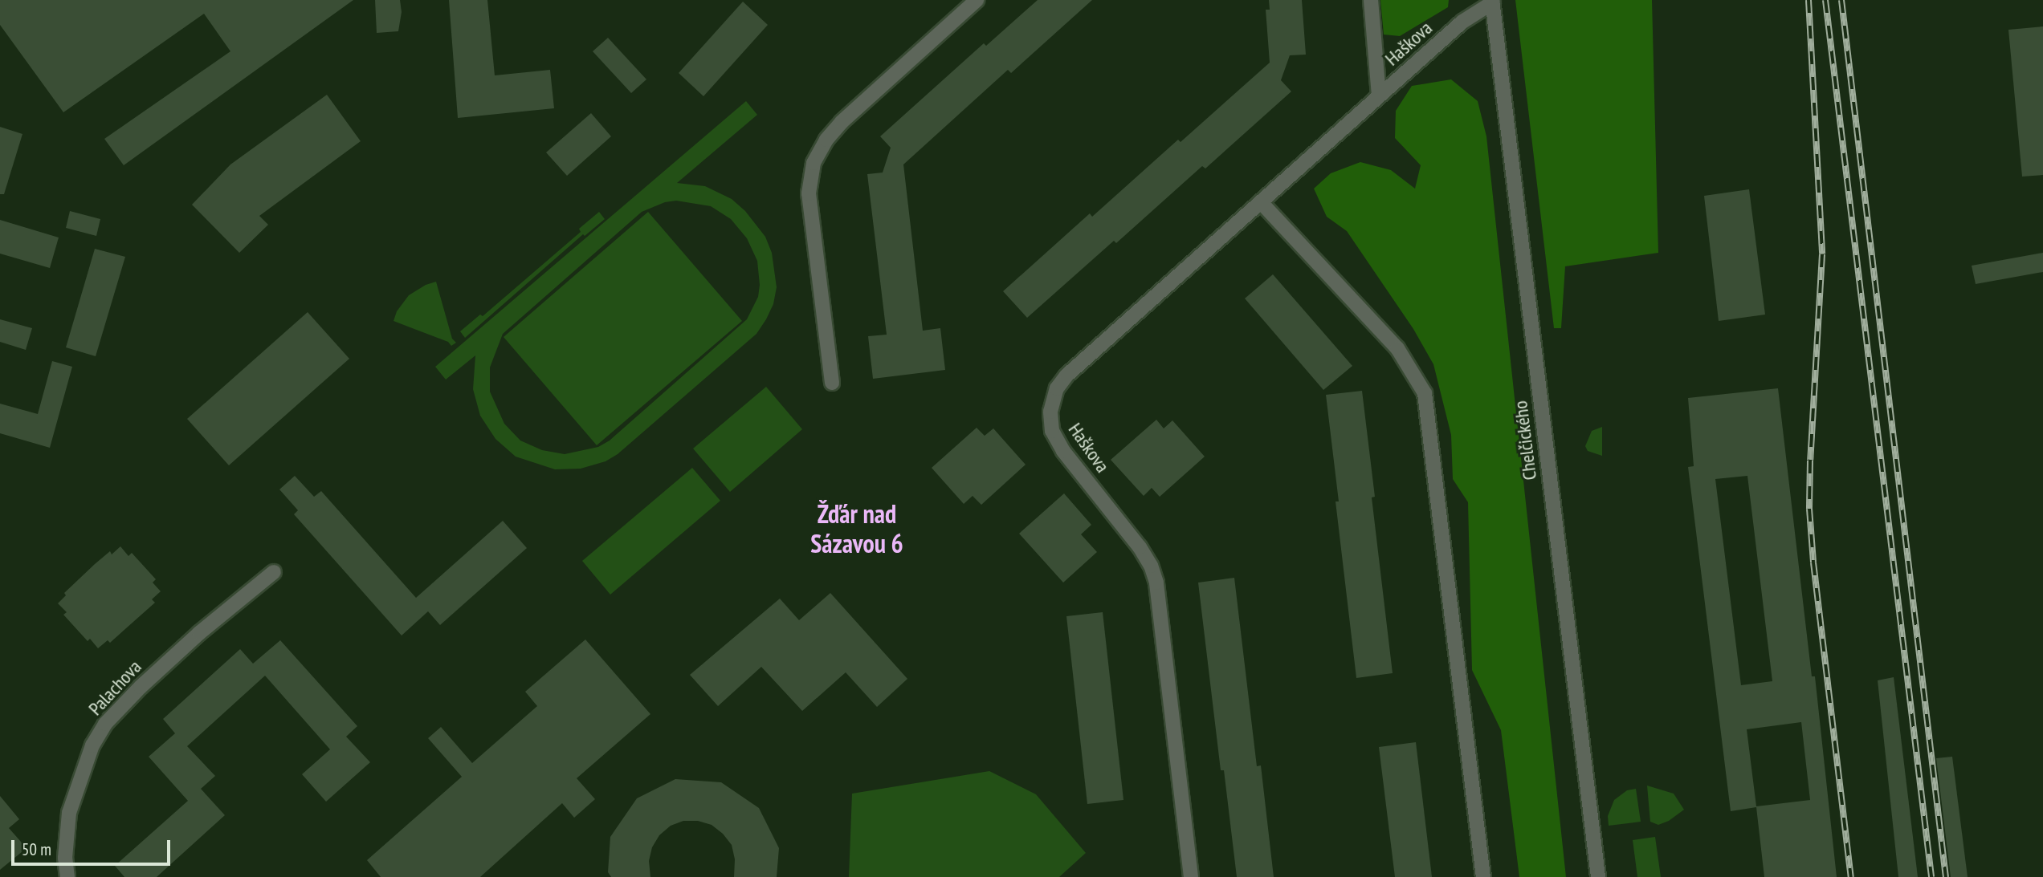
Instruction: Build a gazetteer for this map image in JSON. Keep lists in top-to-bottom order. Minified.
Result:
{"streets":{"street":["Haškova","Chelčického","Palachova"]},"crossings":[["Haškova","Chelčického"]],"districts":["Žďár nad Sázavou 6"],"scale_bar":"50 m"}
